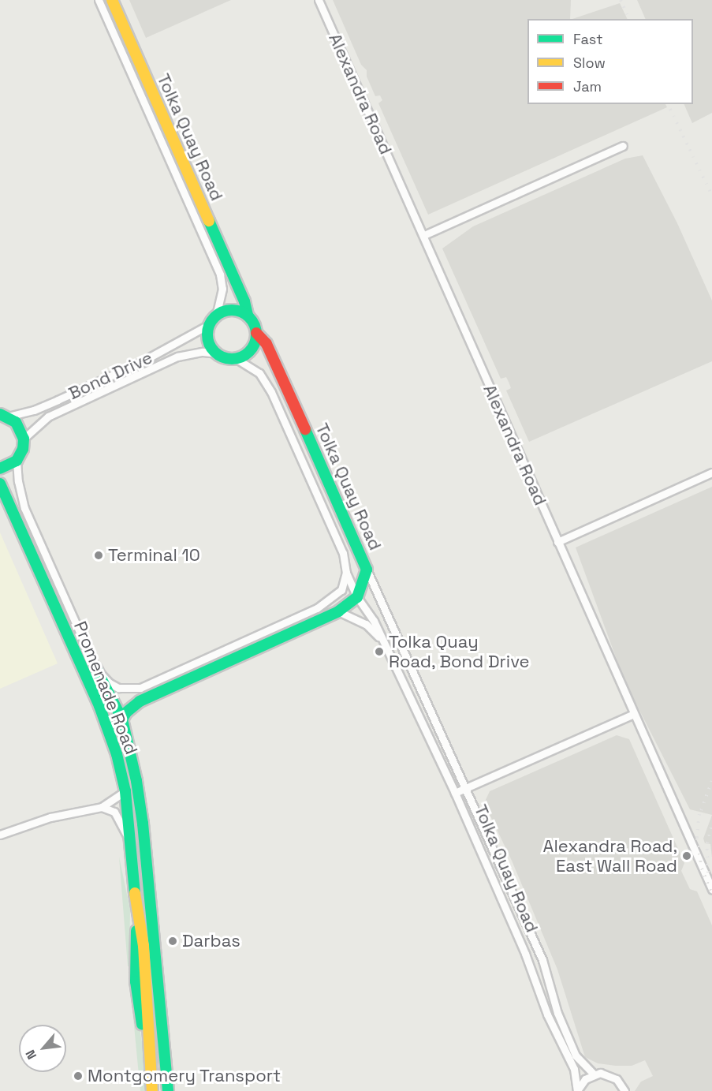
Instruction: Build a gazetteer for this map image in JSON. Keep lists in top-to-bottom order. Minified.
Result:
{"streets":{"street":["Alexandra Road","Tolka Quay Road","Bond Drive","Promenade Road"]},"crossings":[["Tolka Quay Road","Bond Drive"]],"places":["Terminal 10","Tolka Quay Road, Bond Drive","Alexandra Road, East Wall Road","Darbas","Montgomery Transport"],"legend":["Fast","Slow","Jam"],"north":"bottom left"}
